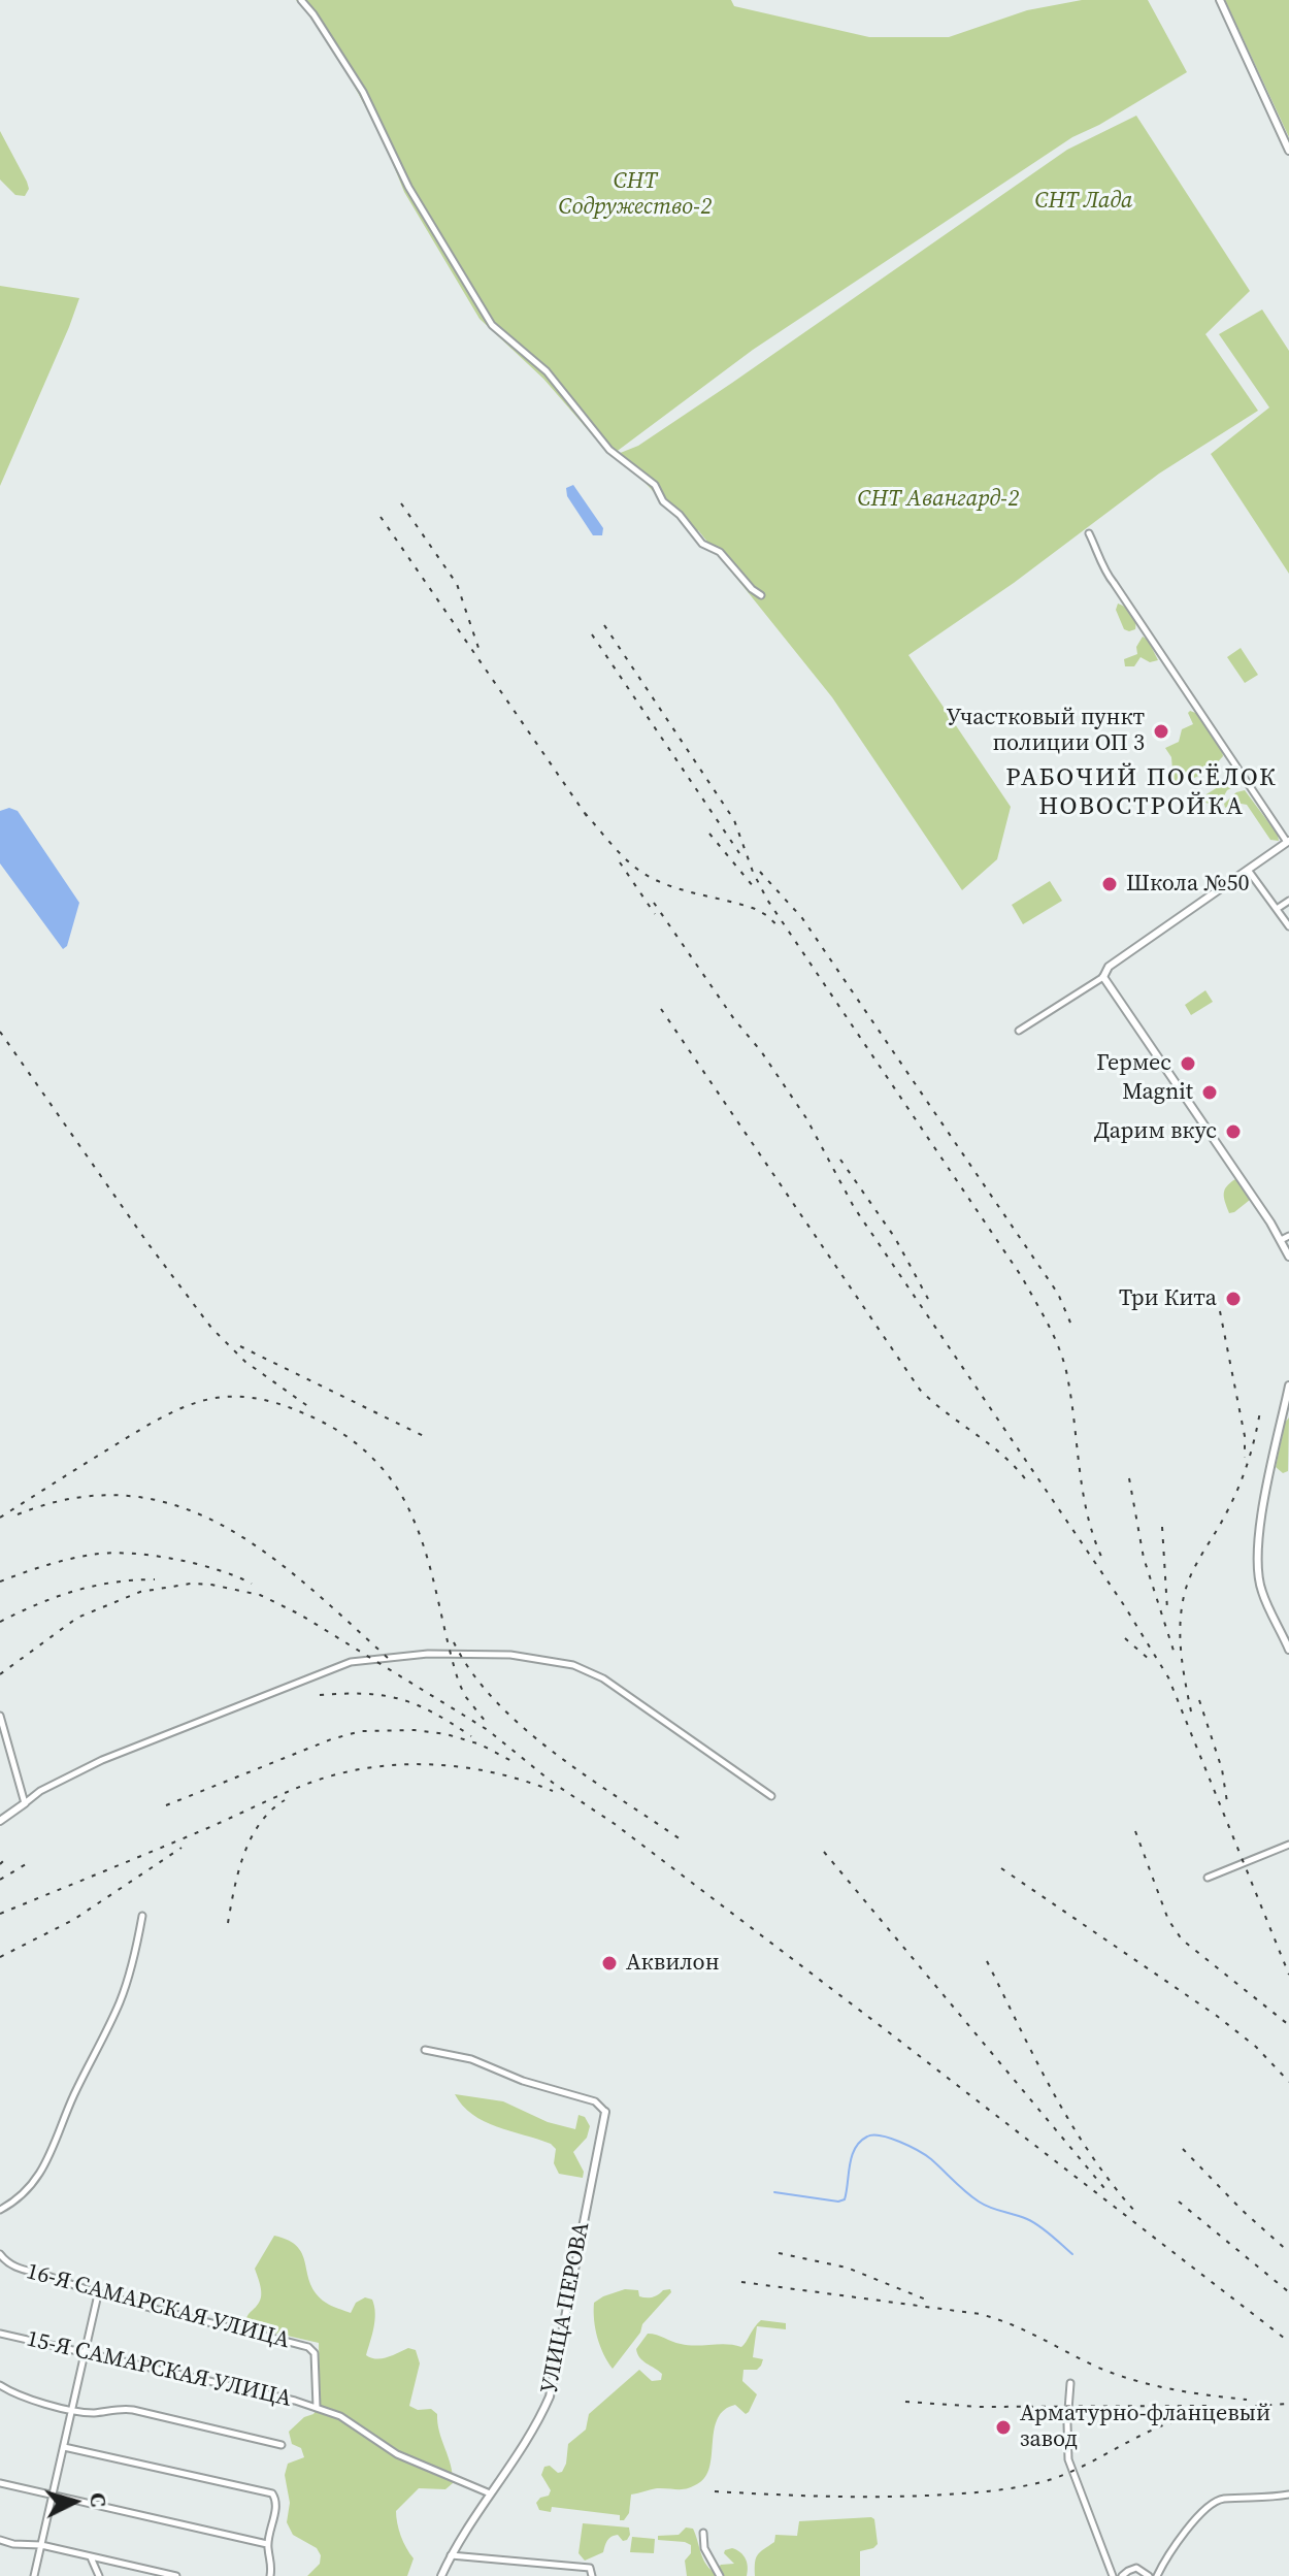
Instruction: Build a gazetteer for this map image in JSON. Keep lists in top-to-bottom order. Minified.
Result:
{"streets":{"street":["16-Я САМАРСКАЯ УЛИЦА","УЛИЦА ПЕРОВА","15-Я САМАРСКАЯ УЛИЦА"]},"crossings":[["16-Я САМАРСКАЯ УЛИЦА","15-Я САМАРСКАЯ УЛИЦА"],["УЛИЦА ПЕРОВА","15-Я САМАРСКАЯ УЛИЦА"]],"districts":["РАБОЧИЙ ПОСЁЛОК НОВОСТРОЙКА"],"parks":["СНТ Содружество-2","СНТ Лада","СНТ Авангард-2"],"places":["Участковый пункт полиции ОП 3","Школа №50","Гермес","Magnit","Дарим вкус","Три Кита","Аквилон","Арматурно-фланцевый завод"],"north":"right"}
